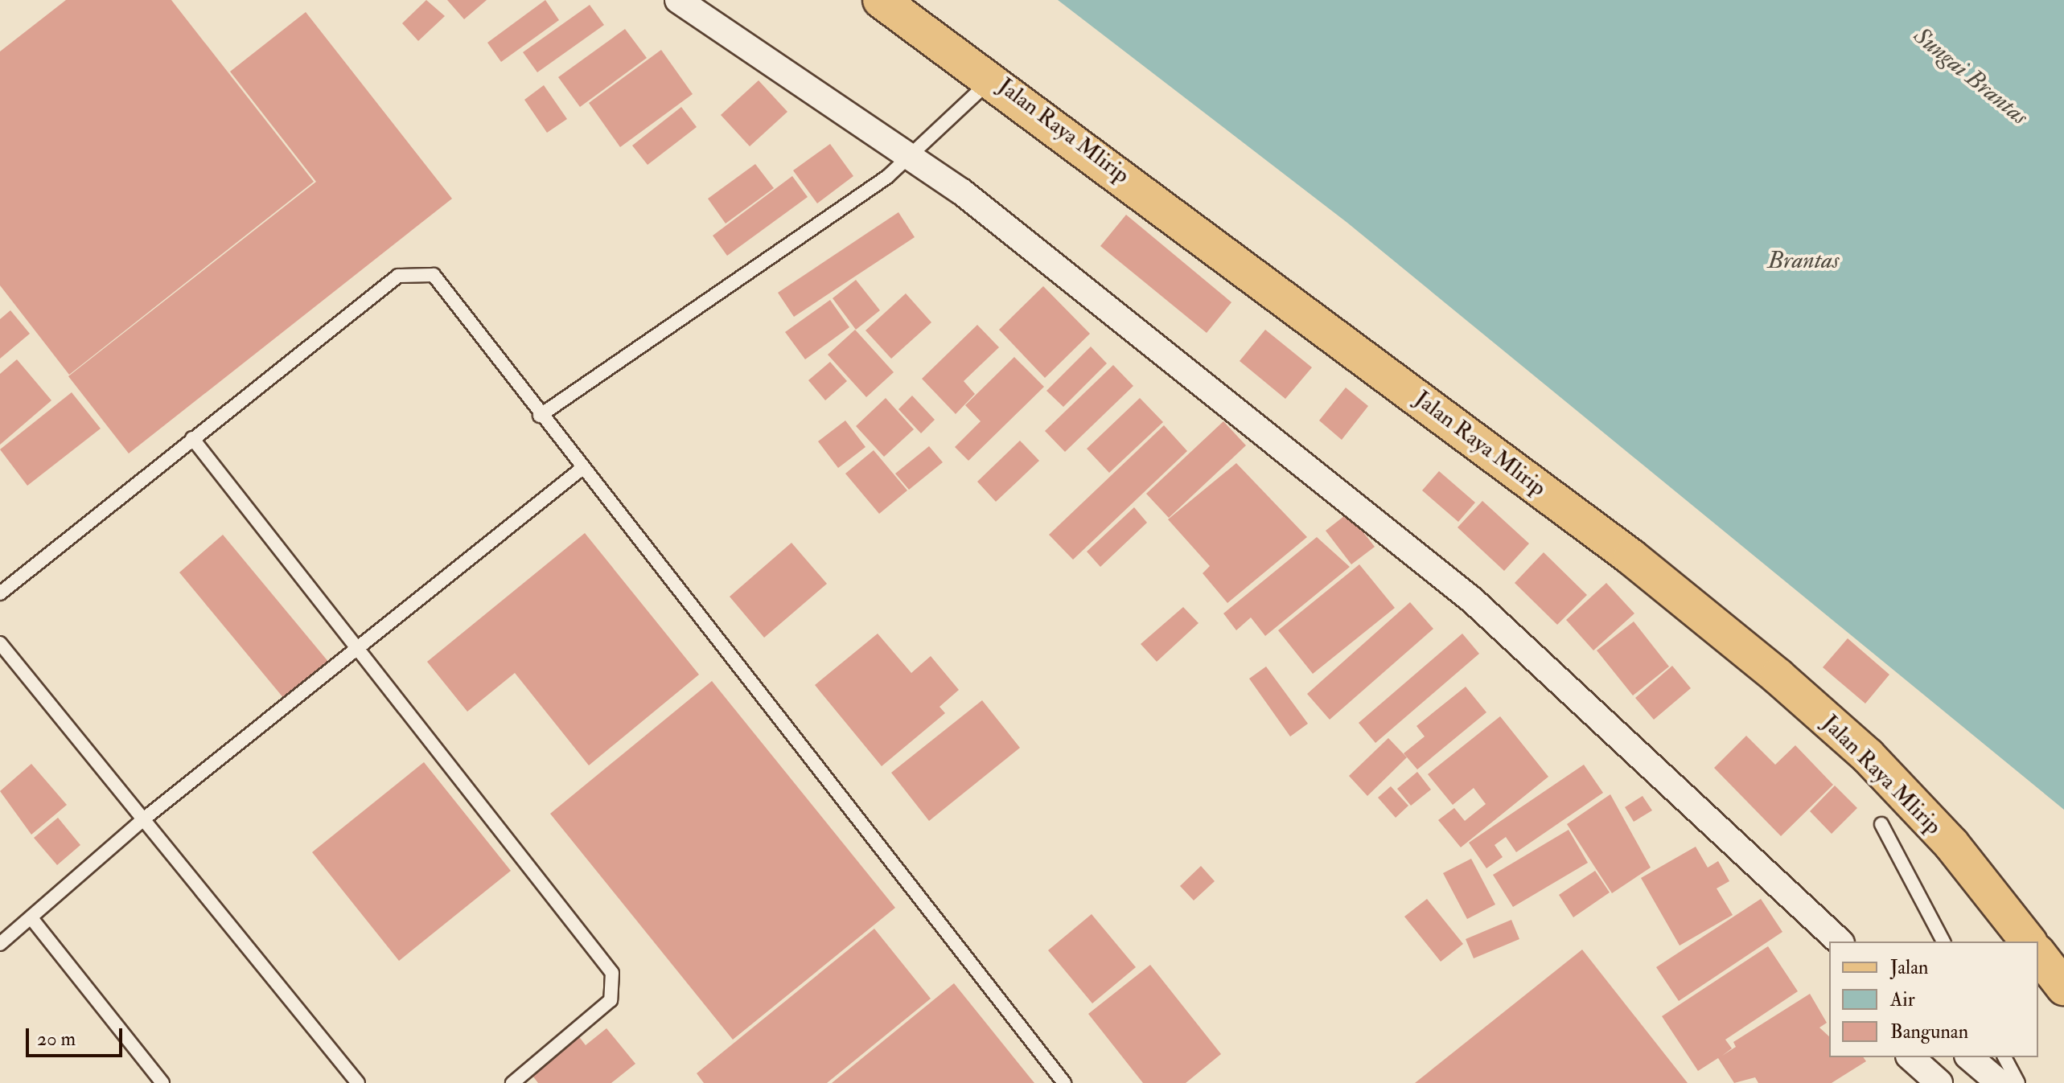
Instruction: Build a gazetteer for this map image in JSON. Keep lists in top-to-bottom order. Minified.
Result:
{"streets":{"main road":["Jalan Raya Mlirip"]},"water":["Sungai Brantas","Brantas"],"legend":["Jalan","Air","Bangunan"],"scale_bar":"20 m"}
